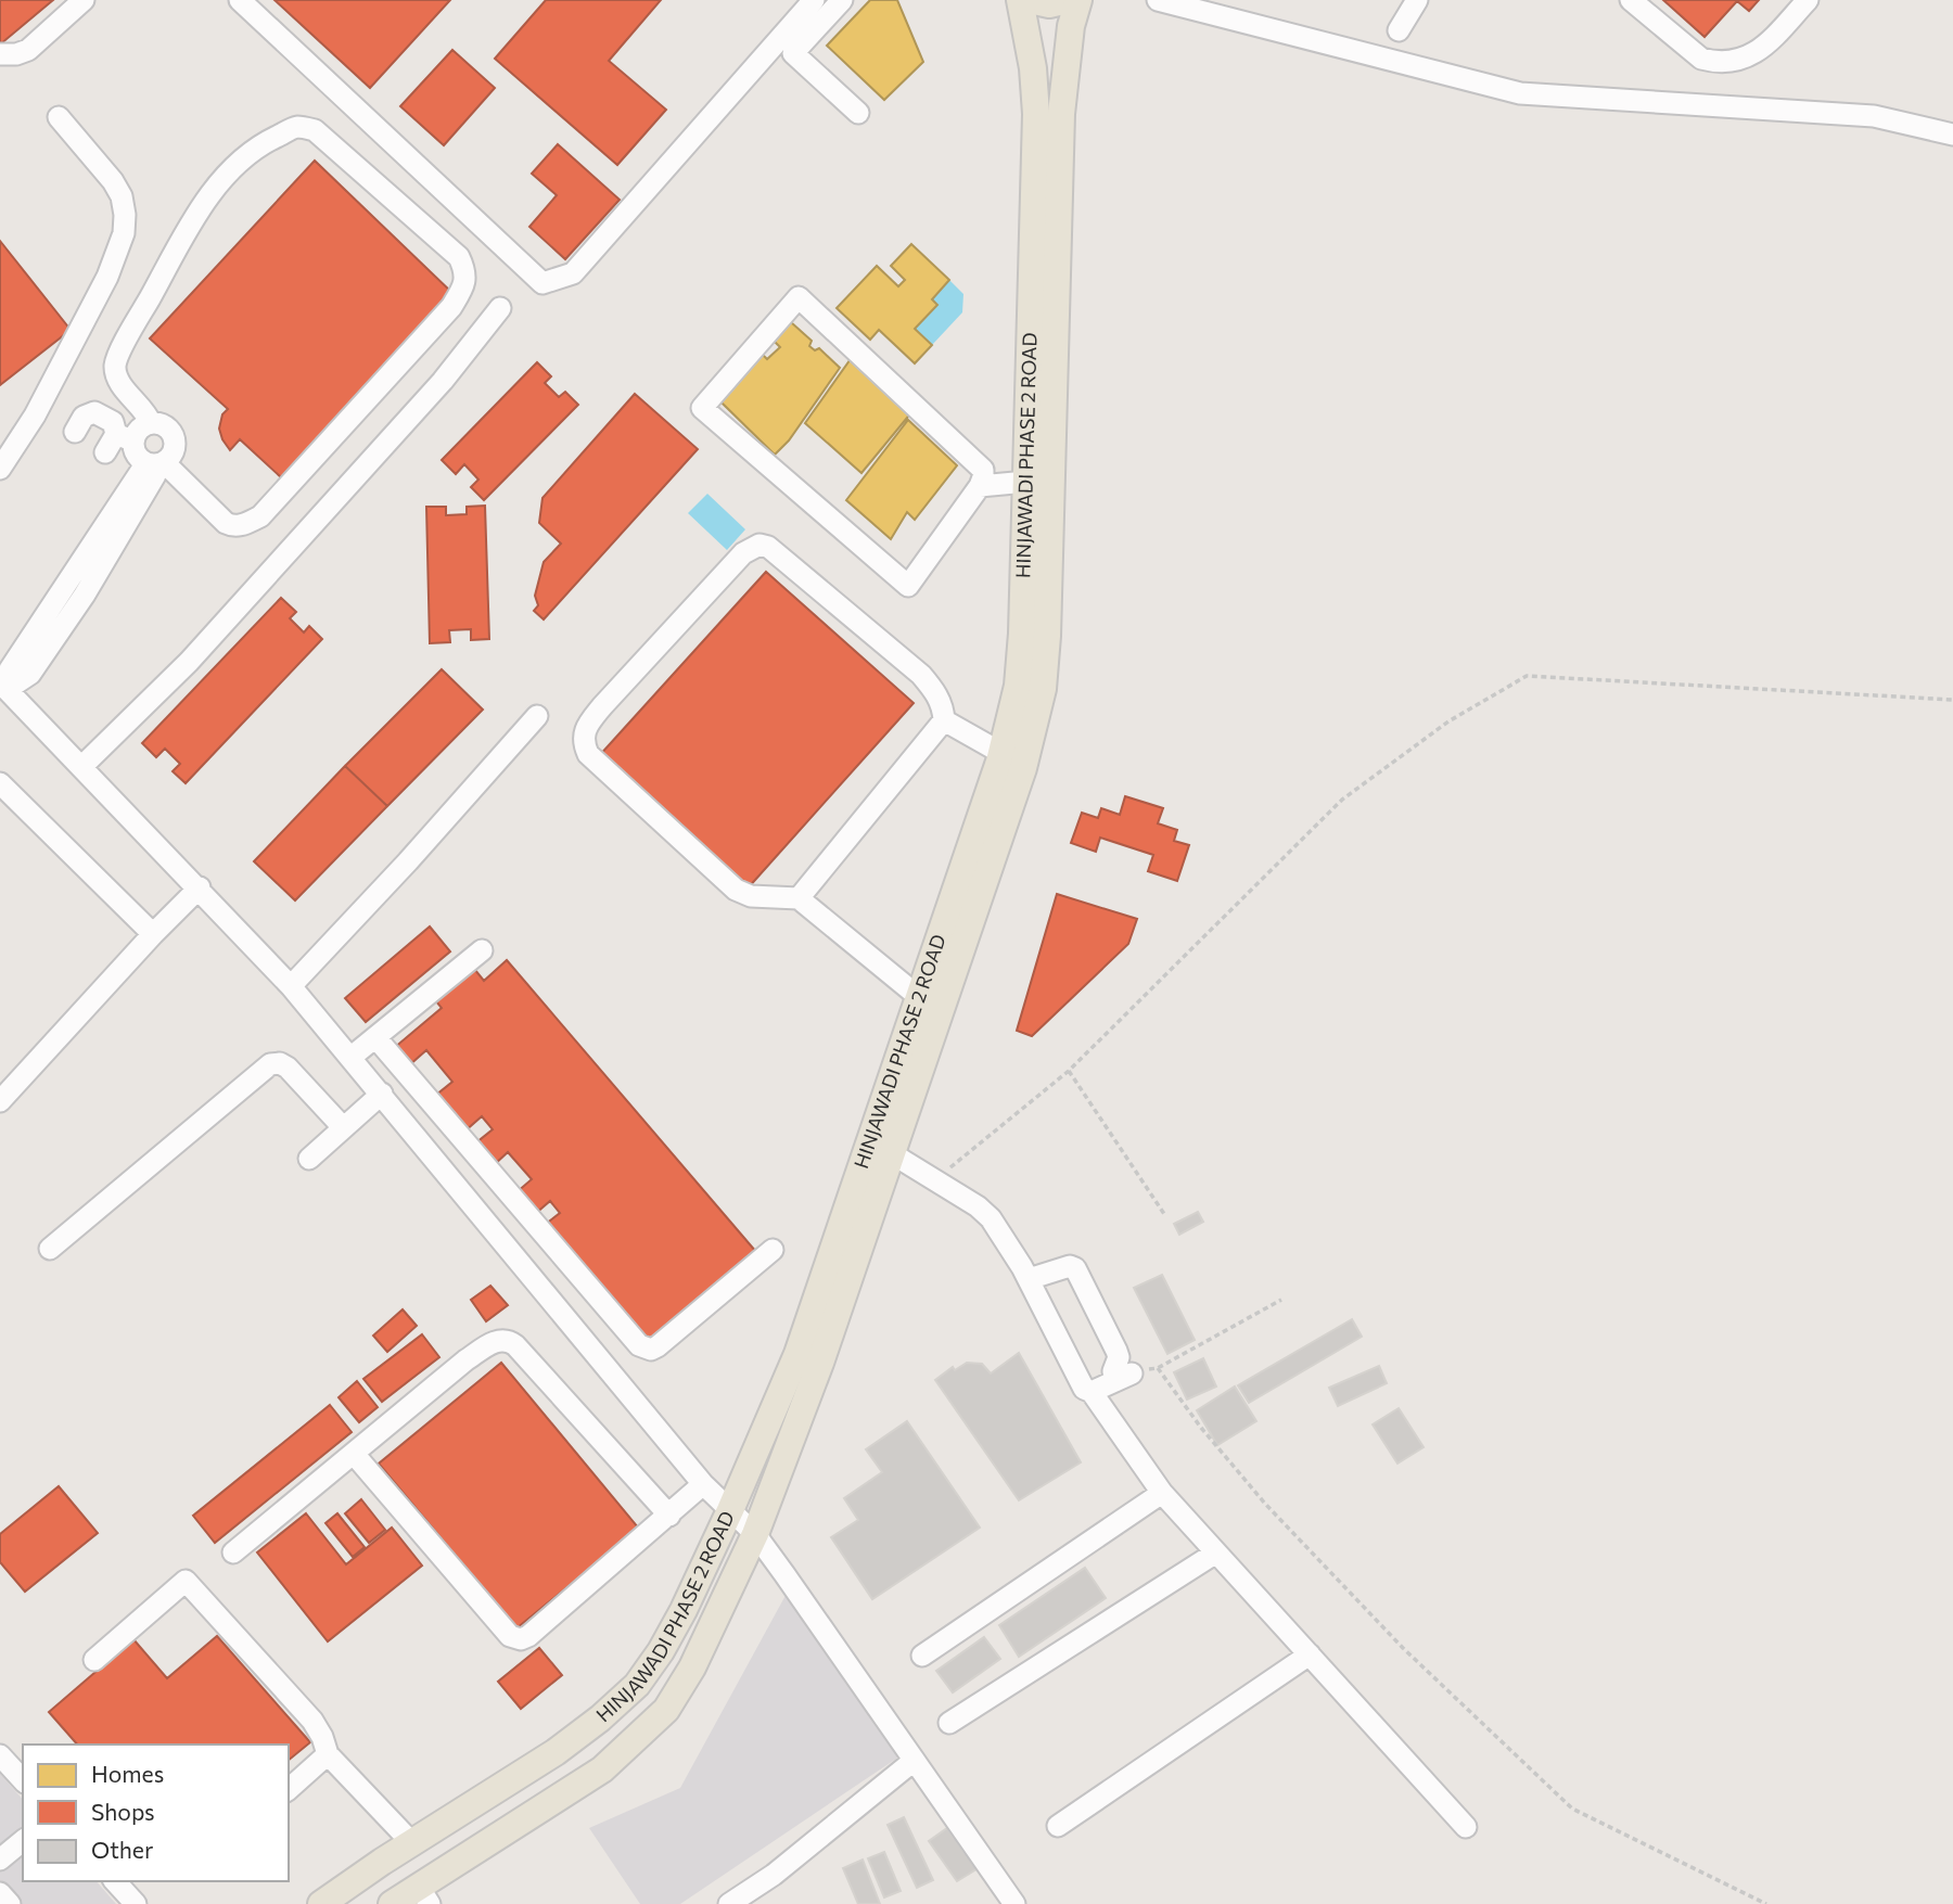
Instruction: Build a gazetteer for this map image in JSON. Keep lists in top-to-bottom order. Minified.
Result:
{"streets":{"main road":["HINJAWADI PHASE 2 ROAD"]},"legend":["Homes","Shops","Other"]}
